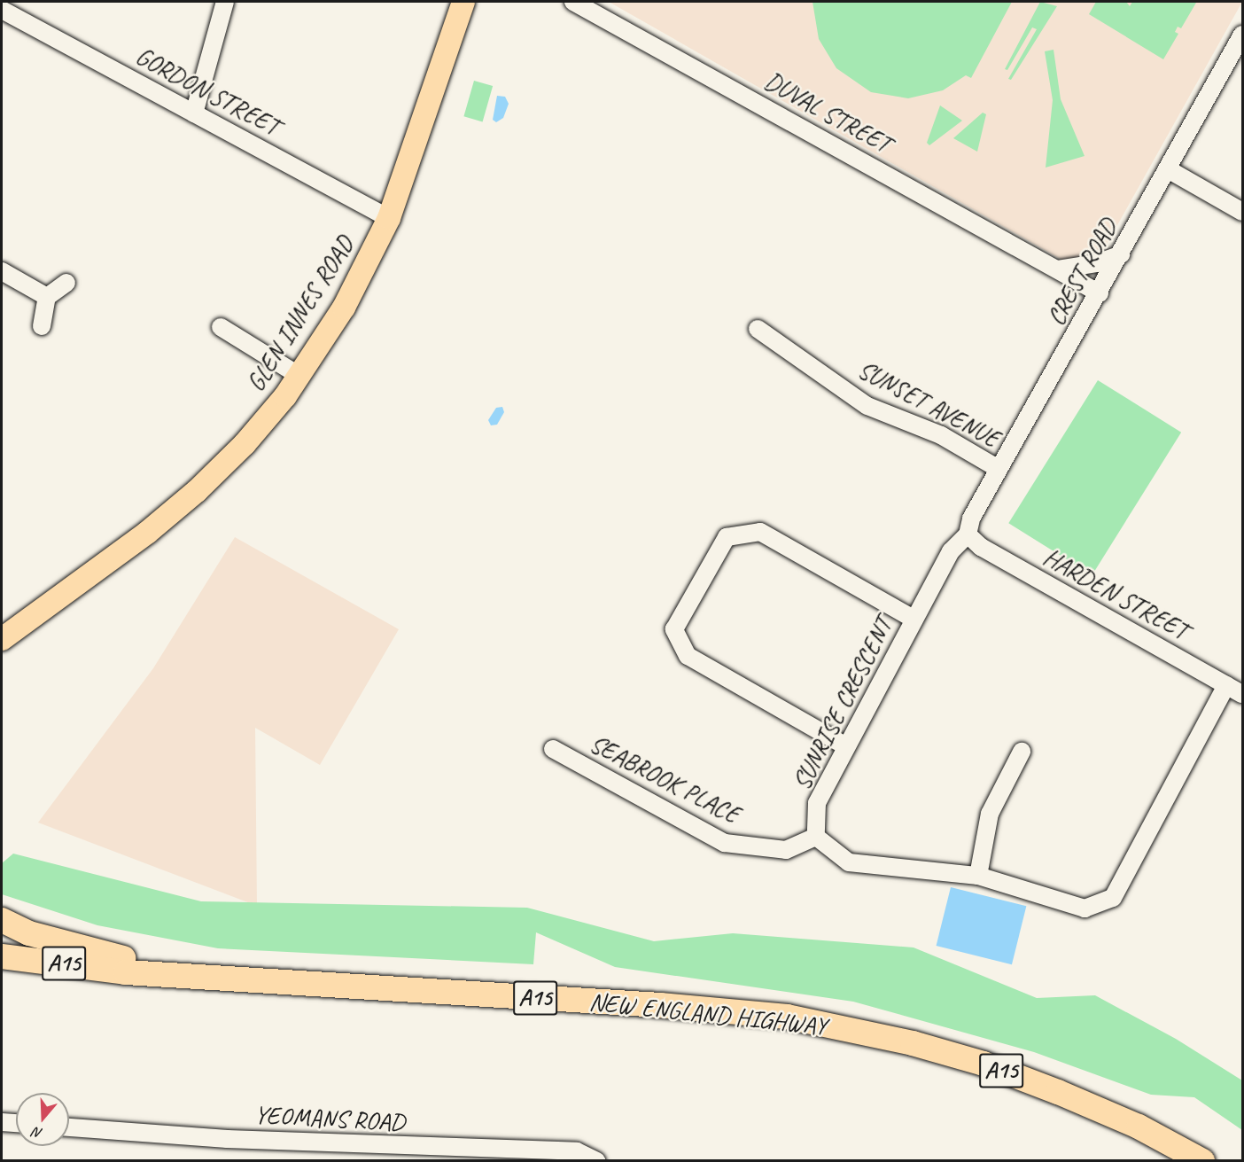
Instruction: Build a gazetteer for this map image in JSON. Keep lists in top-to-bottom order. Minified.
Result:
{"streets":{"highway":["A15","NEW ENGLAND HIGHWAY"],"main road":["GLEN INNES ROAD"],"street":["GORDON STREET","DUVAL STREET","CREST ROAD","SUNSET AVENUE","HARDEN STREET","SUNRISE CRESCENT","SEABROOK PLACE","YEOMANS ROAD"]},"crossings":[["GORDON STREET","GLEN INNES ROAD"],["DUVAL STREET","CREST ROAD"],["CREST ROAD","SUNSET AVENUE"],["CREST ROAD","HARDEN STREET"],["CREST ROAD","SUNRISE CRESCENT"],["HARDEN STREET","SUNRISE CRESCENT"],["SUNRISE CRESCENT","SEABROOK PLACE"]],"north":"bottom"}
